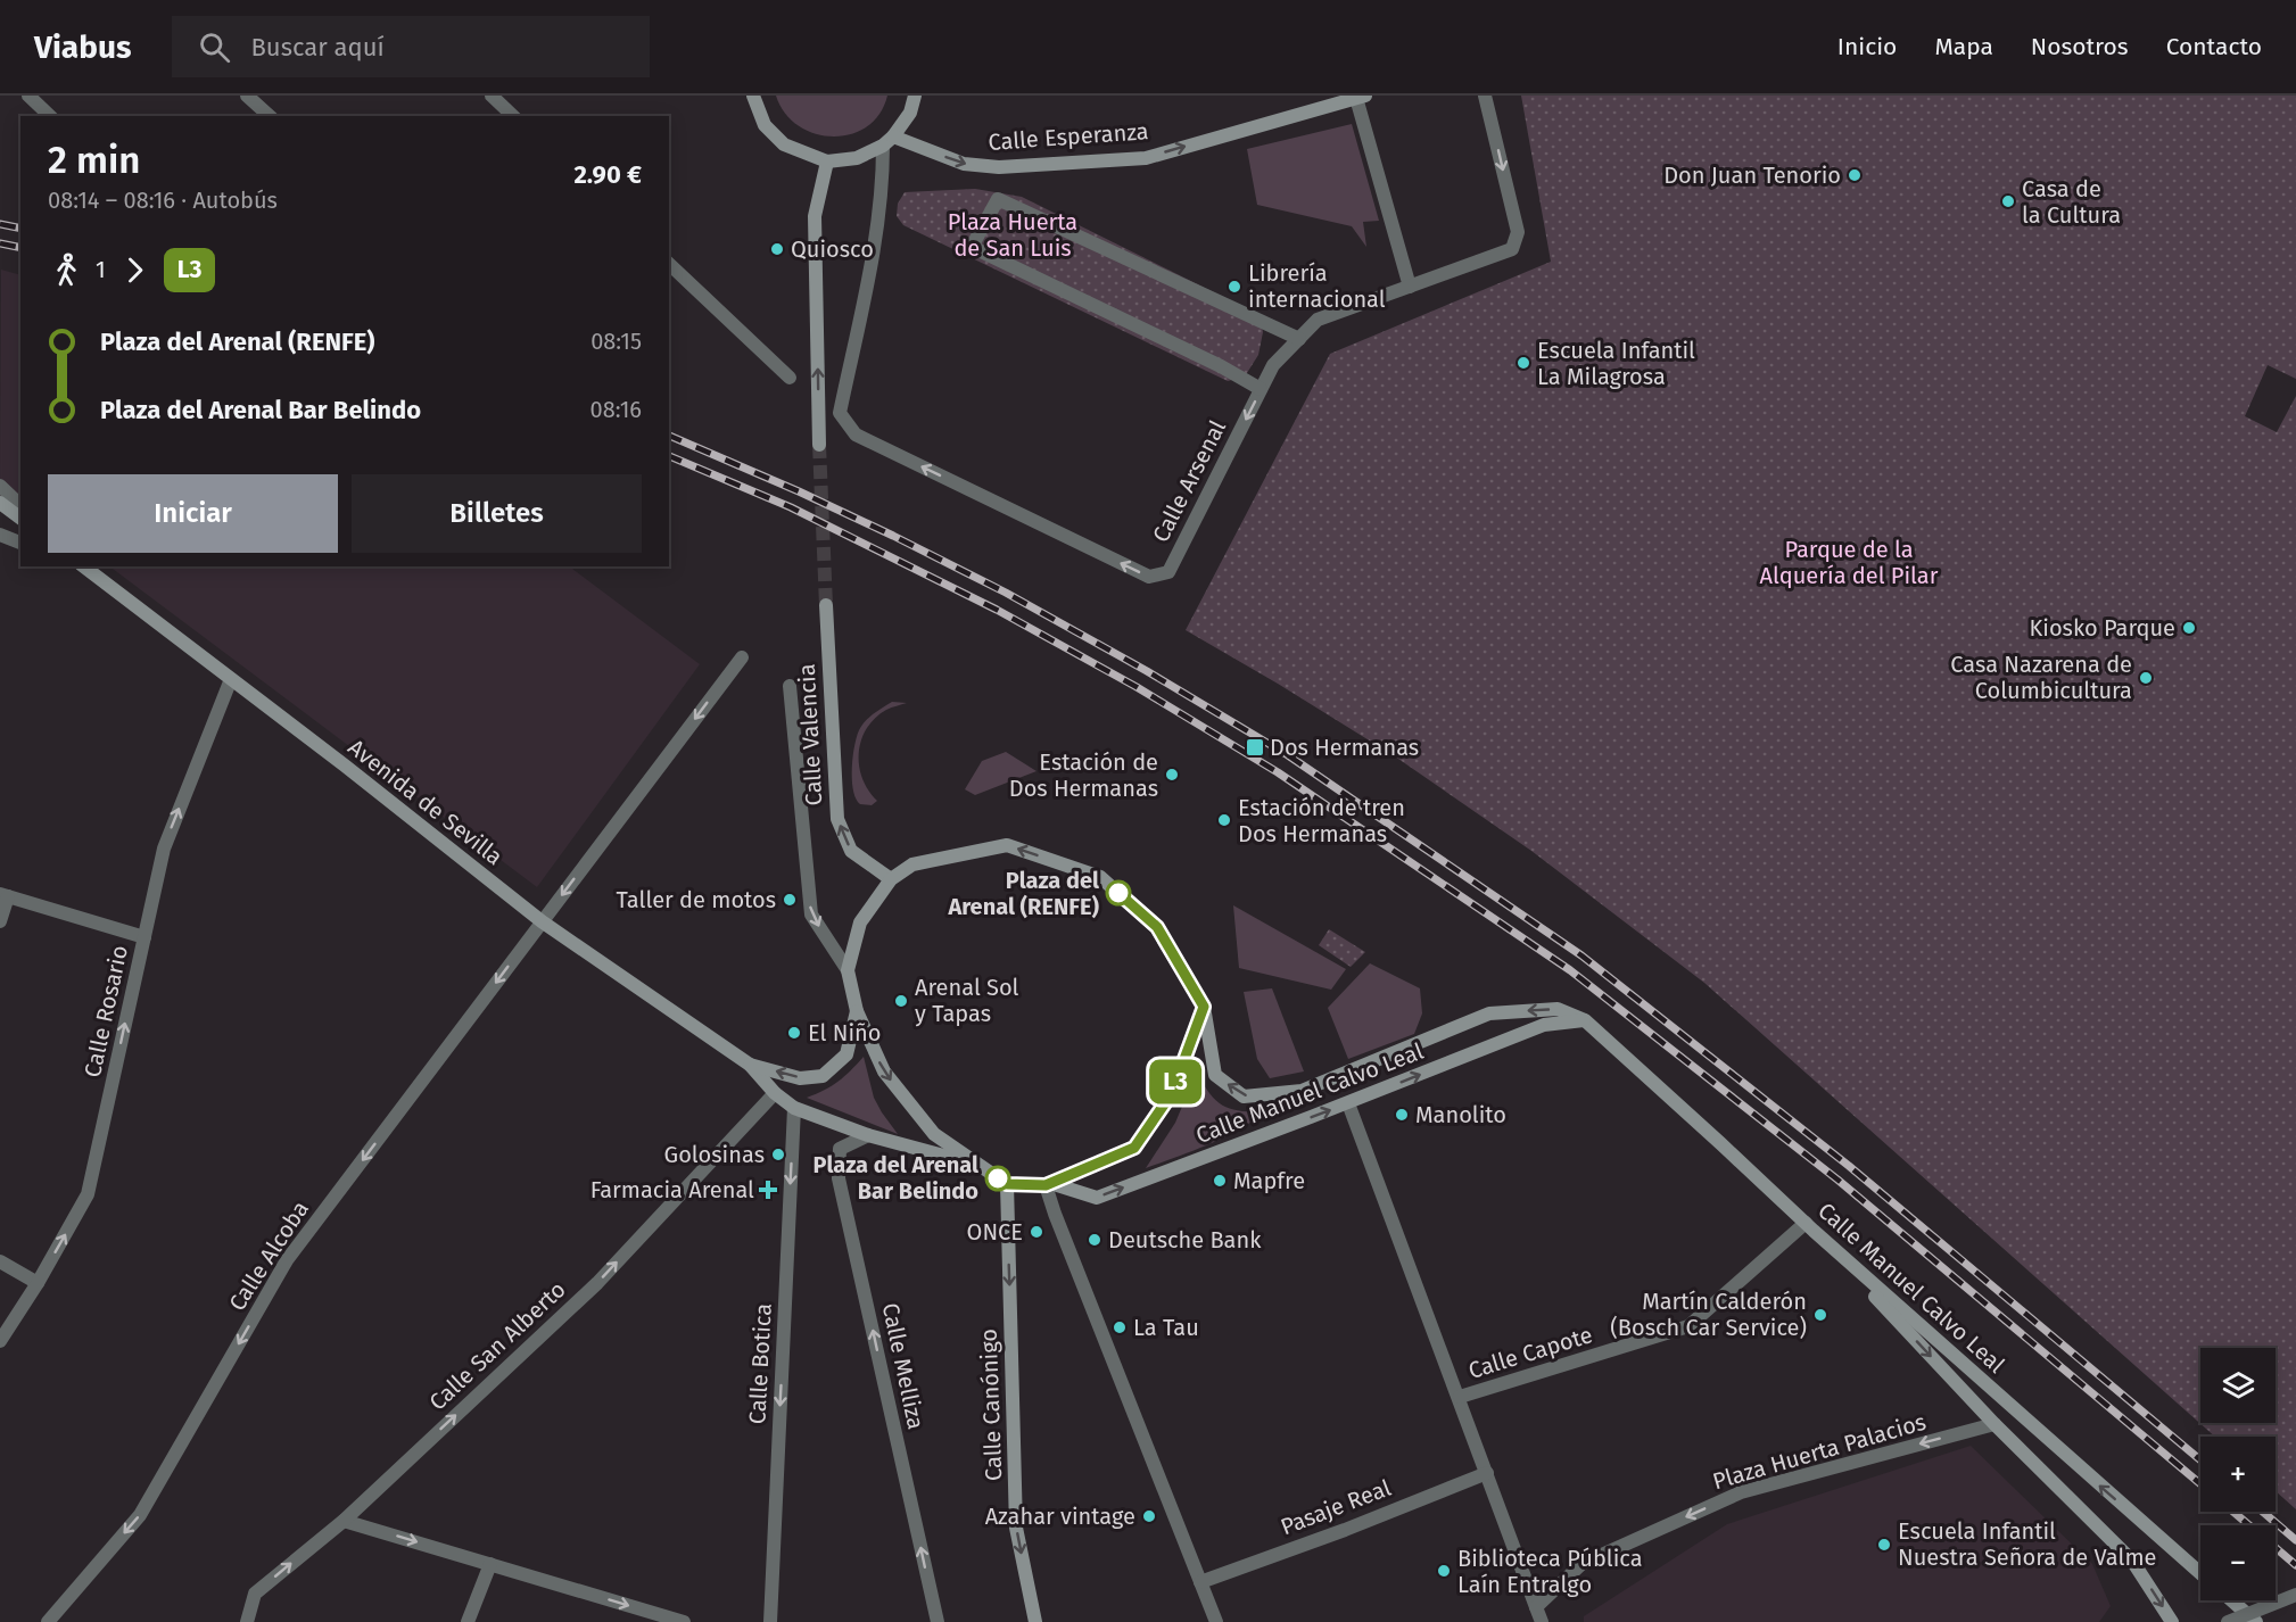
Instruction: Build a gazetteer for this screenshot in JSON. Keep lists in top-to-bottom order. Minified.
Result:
{"streets":{"street":["Calle Esperanza","Calle Arsenal","Calle Valencia","Avenida de Sevilla","Calle Rosario","Calle Manuel Calvo Leal","Calle Alcoba","Calle San Alberto","Calle Capote","Calle Botica","Calle Melliza","Calle Canónigo","Plaza Huerta Palacios","Pasaje Real"]},"crossings":[["Calle Esperanza","Calle Arsenal"],["Avenida de Sevilla","Calle Rosario"],["Avenida de Sevilla","Calle Alcoba"],["Avenida de Sevilla","Calle San Alberto"],["Avenida de Sevilla","Calle Botica"],["Avenida de Sevilla","Calle Melliza"],["Calle Manuel Calvo Leal","Calle Capote"]],"one_way":["Calle Esperanza","Calle Rosario","Calle Alcoba","Calle San Alberto","Calle Botica","Calle Melliza","Plaza Huerta Palacios"],"parks":["Plaza Huerta de San Luis","Parque de la Alquería del Pilar"],"places":{"other":["Don Juan Tenorio","Casa de la Cultura","Quiosco","Librería internacional","Escuela Infantil La Milagrosa","Kiosko Parque","Casa Nazarena de Columbicultura","Estación de Dos Hermanas","Estación de tren Dos Hermanas","Plaza del Arenal (RENFE)","Taller de motos","Arenal Sol y Tapas","El Niño","Manolito","Golosinas","Plaza del Arenal Bar Belindo","Mapfre","ONCE","Deutsche Bank","Martín Calderón (Bosch Car Service)","La Tau","Azahar vintage","Escuela Infantil Nuestra Señora de Valme","Biblioteca Pública Laín Entralgo"],"transit":["Dos Hermanas"],"health":["Farmacia Arenal"]},"lines":["bus line L3"],"page":{"header":"Viabus","search":"Buscar aquí","nav":["Inicio","Mapa","Nosotros","Contacto"],"on_map":"L3","heading":["2 min","08:14 – 08:16 · Autobús","2.90 €"],"legs":["1","L3"],"list":[{"name":"Plaza del Arenal (RENFE)","value":"08:15"},{"name":"Plaza del Arenal Bar Belindo","value":"08:16"}],"buttons":["Iniciar","Billetes"],"map_buttons":["+","−"]}}
